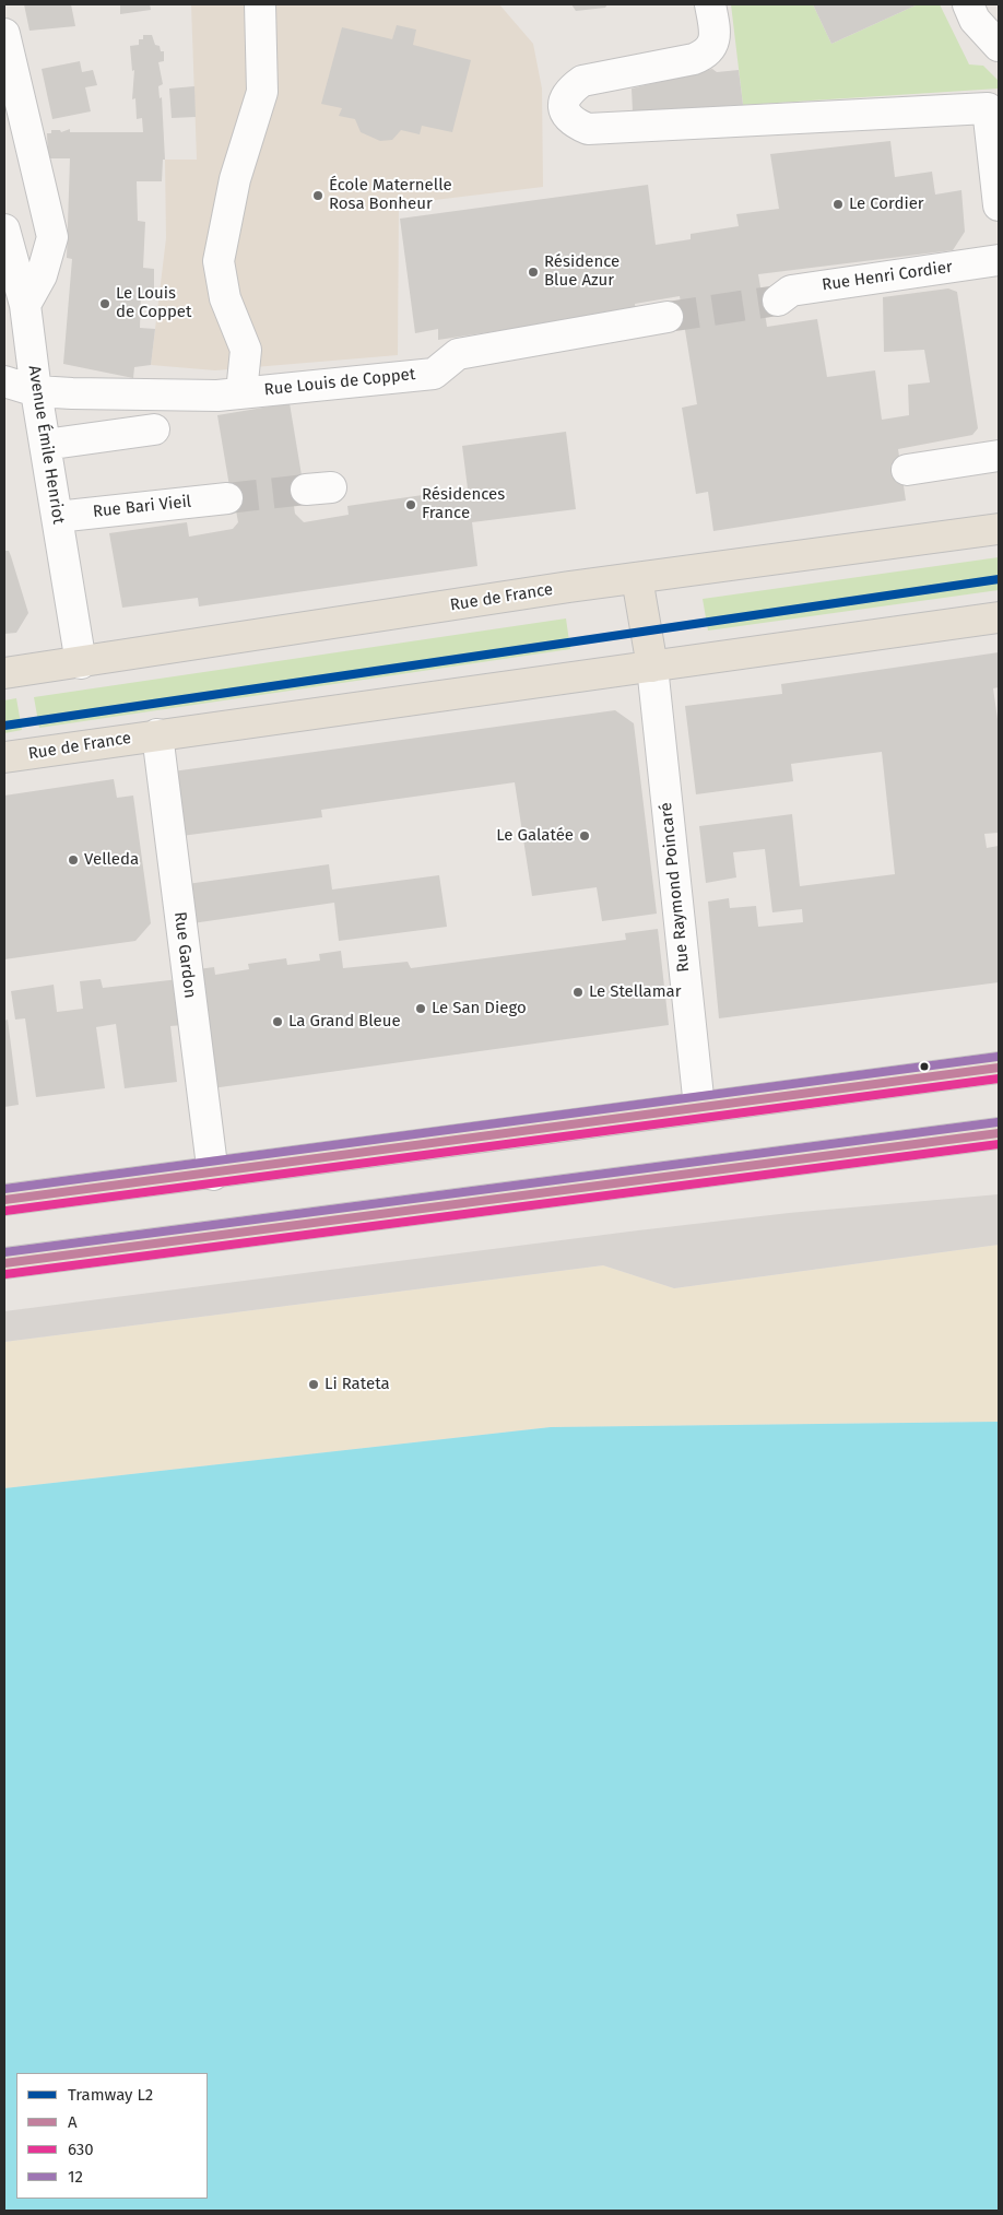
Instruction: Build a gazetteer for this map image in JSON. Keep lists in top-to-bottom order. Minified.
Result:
{"streets":{"main road":["Rue de France"],"street":["Rue Henri Cordier","Rue Louis de Coppet","Avenue Émile Henriot","Rue Bari Vieil","Rue Raymond Poincaré","Rue Gardon"]},"crossings":[["Rue Louis de Coppet","Avenue Émile Henriot"],["Avenue Émile Henriot","Rue Bari Vieil"],["Avenue Émile Henriot","Rue de France"],["Rue de France","Rue Raymond Poincaré"],["Rue de France","Rue Gardon"]],"places":["École Maternelle Rosa Bonheur","Le Cordier","Résidence Blue Azur","Le Louis de Coppet","Résidences France","Le Galatée","Velleda","Le Stellamar","Le San Diego","La Grand Bleue","Li Rateta"],"lines":["tram line L2","transit line 12","transit line A","transit line 630"],"legend":["Tramway L2","A","630","12"]}
